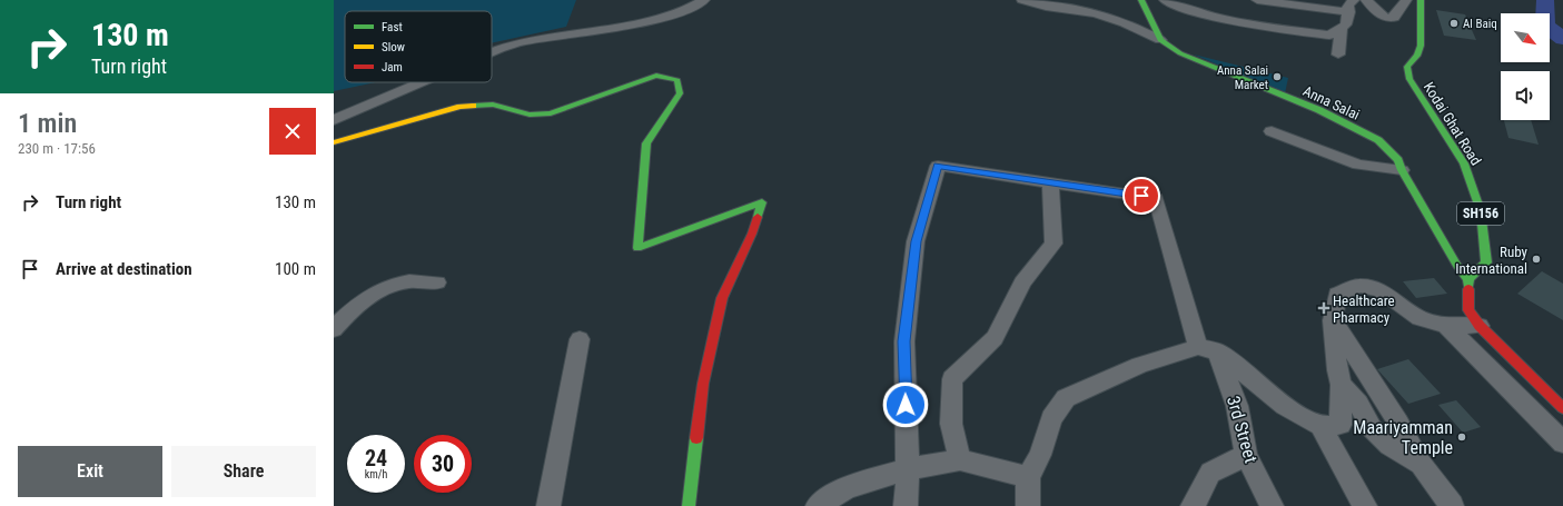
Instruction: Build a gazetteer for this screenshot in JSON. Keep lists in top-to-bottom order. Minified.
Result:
{"streets":{"street":["Anna Salai","Kodai Ghat Road","SH156","3rd Street"]},"crossings":[["Anna Salai","Kodai Ghat Road"]],"places":{"other":["Al Baiq","Anna Salai Market","Ruby International","Maariyamman Temple"],"health":["Healthcare Pharmacy"]},"legend":["Fast","Slow","Jam"],"north":"bottom right","page":{"turn":["130 m","Turn right"],"heading":["1 min","230 m · 17:56"],"list":[{"name":"Turn right","value":"130 m"},{"name":"Arrive at destination","value":"100 m"}],"speed":"24 km/h","limit":"30","buttons":["Exit","Share"]}}
